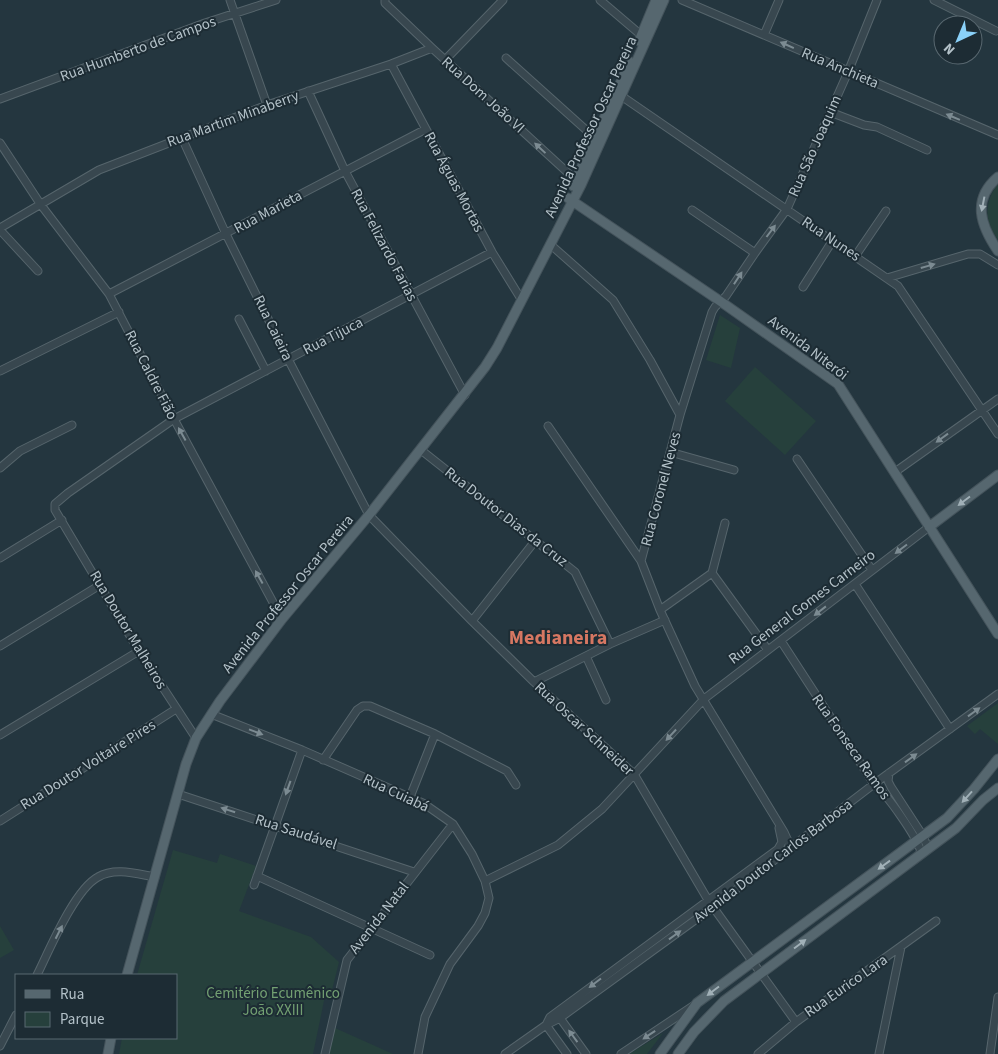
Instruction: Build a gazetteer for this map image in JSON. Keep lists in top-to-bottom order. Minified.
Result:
{"streets":{"main road":["Avenida Professor Oscar Pereira","Avenida Niterói","Rua General Gomes Carneiro"],"street":["Rua Humberto de Campos","Rua Anchieta","Rua Dom João VI","Rua Martim Minaberry","Rua São Joaquim","Rua Águas Mortas","Rua Marieta","Rua Nunes","Rua Felizardo Farias","Rua Caieira","Rua Tijuca","Rua Caldre Fião","Rua Coronel Neves","Rua Doutor Dias da Cruz","Rua Doutor Malheiros","Rua Oscar Schneider","Rua Fonseca Ramos","Rua Doutor Voltaire Pires","Rua Cuiabá","Rua Saudável","Avenida Doutor Carlos Barbosa","Avenida Natal","Rua Eurico Lara"]},"crossings":[["Rua Anchieta","Rua São Joaquim"],["Rua Dom João VI","Rua Martim Minaberry"],["Rua Dom João VI","Avenida Professor Oscar Pereira"],["Rua Martim Minaberry","Rua Águas Mortas"],["Rua Martim Minaberry","Rua Felizardo Farias"],["Rua Martim Minaberry","Rua Caieira"],["Rua Martim Minaberry","Rua Caldre Fião"],["Avenida Professor Oscar Pereira","Rua Águas Mortas"],["Avenida Professor Oscar Pereira","Rua Nunes"],["Avenida Professor Oscar Pereira","Rua Felizardo Farias"],["Avenida Professor Oscar Pereira","Rua Caieira"],["Avenida Professor Oscar Pereira","Avenida Niterói"],["Avenida Professor Oscar Pereira","Rua Caldre Fião"],["Avenida Professor Oscar Pereira","Rua Doutor Dias da Cruz"],["Avenida Professor Oscar Pereira","Rua Doutor Malheiros"],["Avenida Professor Oscar Pereira","Rua Oscar Schneider"],["Avenida Professor Oscar Pereira","Rua Cuiabá"],["Avenida Professor Oscar Pereira","Rua Saudável"],["Rua São Joaquim","Rua Nunes"],["Rua São Joaquim","Rua Coronel Neves"],["Rua Águas Mortas","Rua Marieta"],["Rua Águas Mortas","Rua Tijuca"],["Rua Marieta","Rua Felizardo Farias"],["Rua Marieta","Rua Caieira"],["Rua Marieta","Rua Caldre Fião"],["Rua Nunes","Rua Coronel Neves"],["Rua Felizardo Farias","Rua Tijuca"],["Rua Caieira","Rua Tijuca"],["Rua Caieira","Rua Oscar Schneider"],["Rua Tijuca","Rua Caldre Fião"],["Rua Tijuca","Rua Doutor Malheiros"],["Avenida Niterói","Rua Coronel Neves"],["Avenida Niterói","Rua General Gomes Carneiro"],["Rua Coronel Neves","Rua General Gomes Carneiro"],["Rua Coronel Neves","Avenida Doutor Carlos Barbosa"],["Rua General Gomes Carneiro","Rua Oscar Schneider"],["Rua General Gomes Carneiro","Rua Fonseca Ramos"],["Rua General Gomes Carneiro","Rua Cuiabá"],["Rua Doutor Malheiros","Rua Doutor Voltaire Pires"],["Rua Oscar Schneider","Avenida Doutor Carlos Barbosa"],["Rua Oscar Schneider","Rua Eurico Lara"],["Rua Fonseca Ramos","Avenida Doutor Carlos Barbosa"],["Rua Cuiabá","Avenida Natal"],["Rua Saudável","Avenida Natal"]],"one_way":["Rua Caldre Fião","Rua General Gomes Carneiro","Rua Saudável"],"districts":["Medianeira"],"parks":["Cemitério Ecumênico João XXIII"],"legend":["Rua","Parque"],"north":"bottom left"}
